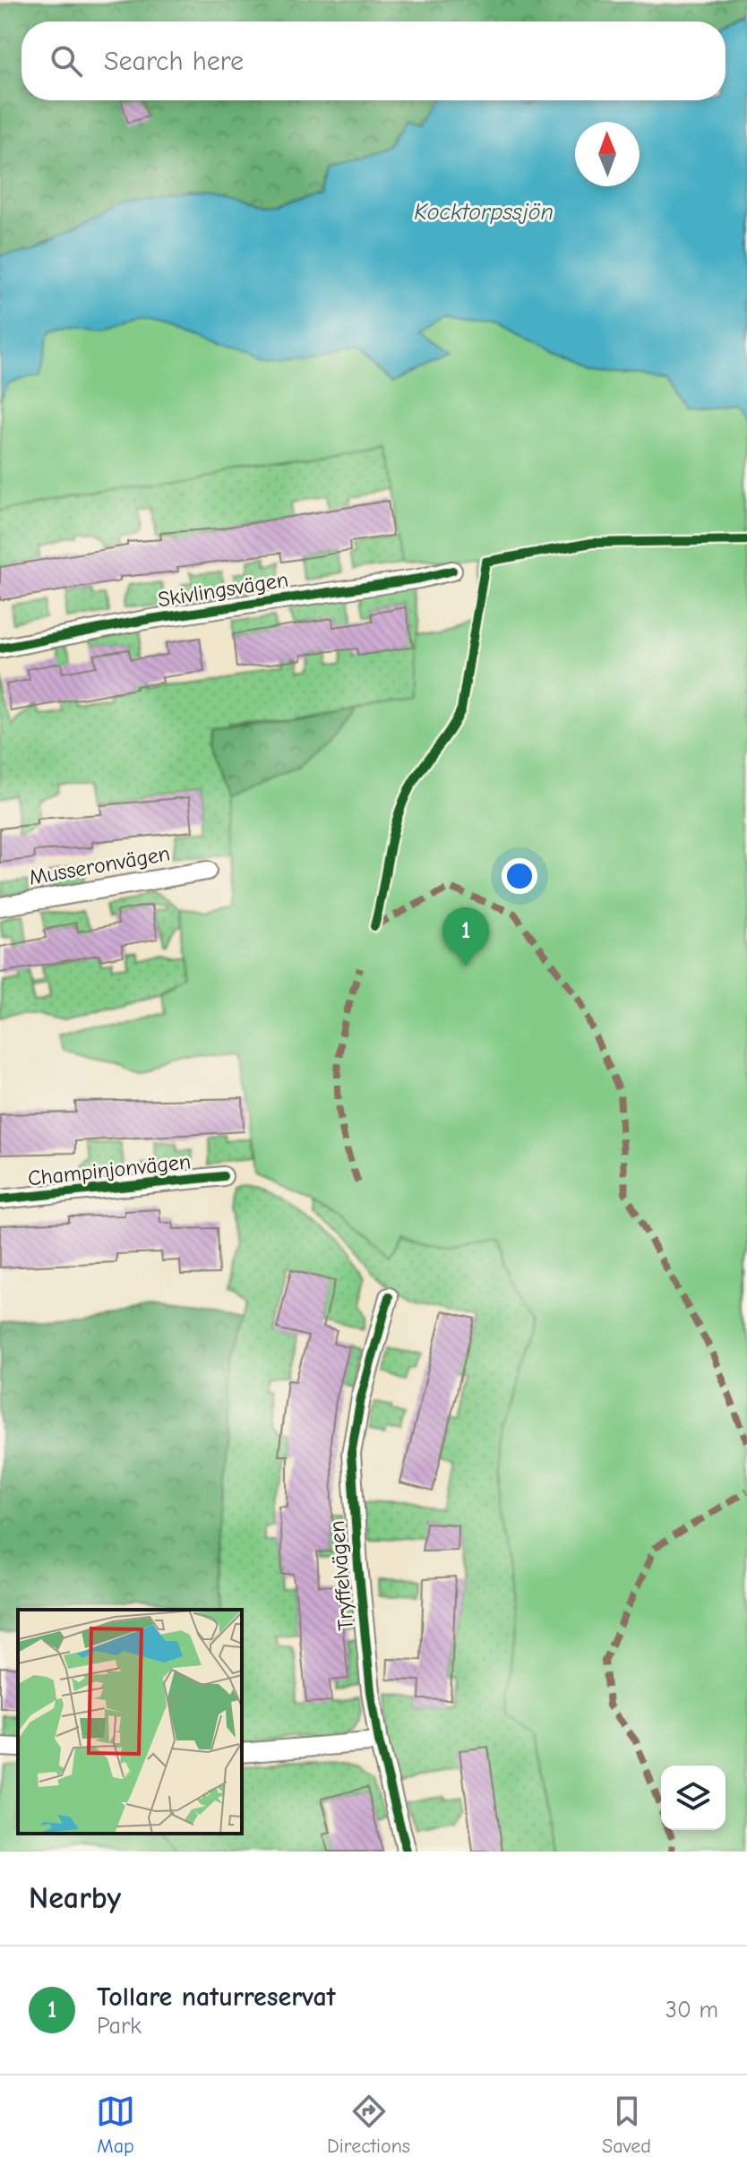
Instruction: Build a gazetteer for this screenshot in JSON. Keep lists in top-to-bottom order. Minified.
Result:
{"streets":{"street":["Skivlingsvägen","Musseronvägen","Champinjonvägen","Tryffelvägen"]},"water":["Kocktorpssjön"],"north":"top","page":{"search":"Search here","pins":"1","heading":"Nearby","list":[{"mark":"1","name":"Tollare naturreservat","note":"Park","value":"30 m"}],"nav":["Map","Directions","Saved"]}}
